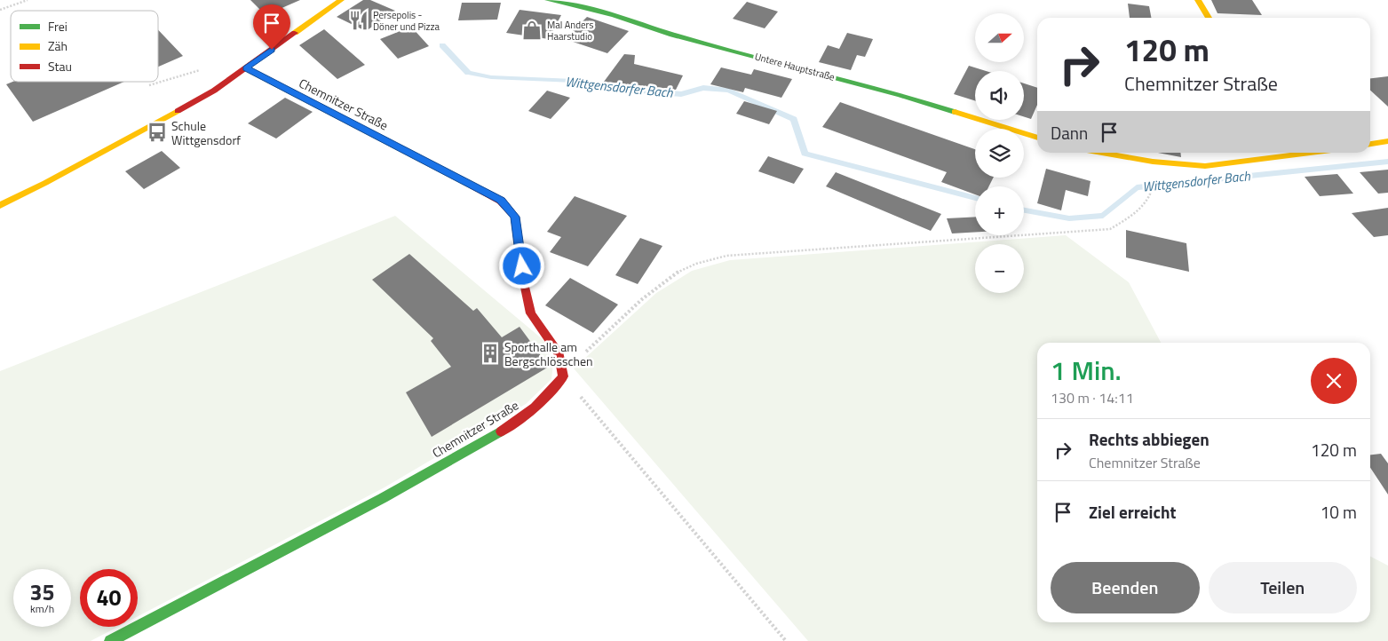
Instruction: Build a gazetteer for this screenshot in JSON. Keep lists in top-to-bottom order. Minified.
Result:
{"streets":{"street":["Untere Hauptstraße","Chemnitzer Straße"]},"water":["Wittgensdorfer Bach"],"places":{"restaurant":["Persepolis - Döner und Pizza"],"shop":["Mal Anders Haarstudio"],"bus stop":["Schule Wittgensdorf"],"building":["Sporthalle am Bergschlösschen"]},"legend":["Frei","Zäh","Stau"],"north":"right","page":{"map_buttons":["+","−"],"turn":["120 m","Chemnitzer Straße"],"then":"Dann","heading":["1 Min.","130 m · 14:11"],"list":[{"name":"Rechts abbiegen","note":"Chemnitzer Straße","value":"120 m"},{"name":"Ziel erreicht","value":"10 m"}],"buttons":["Beenden","Teilen"],"speed":"35 km/h","limit":"40"}}
